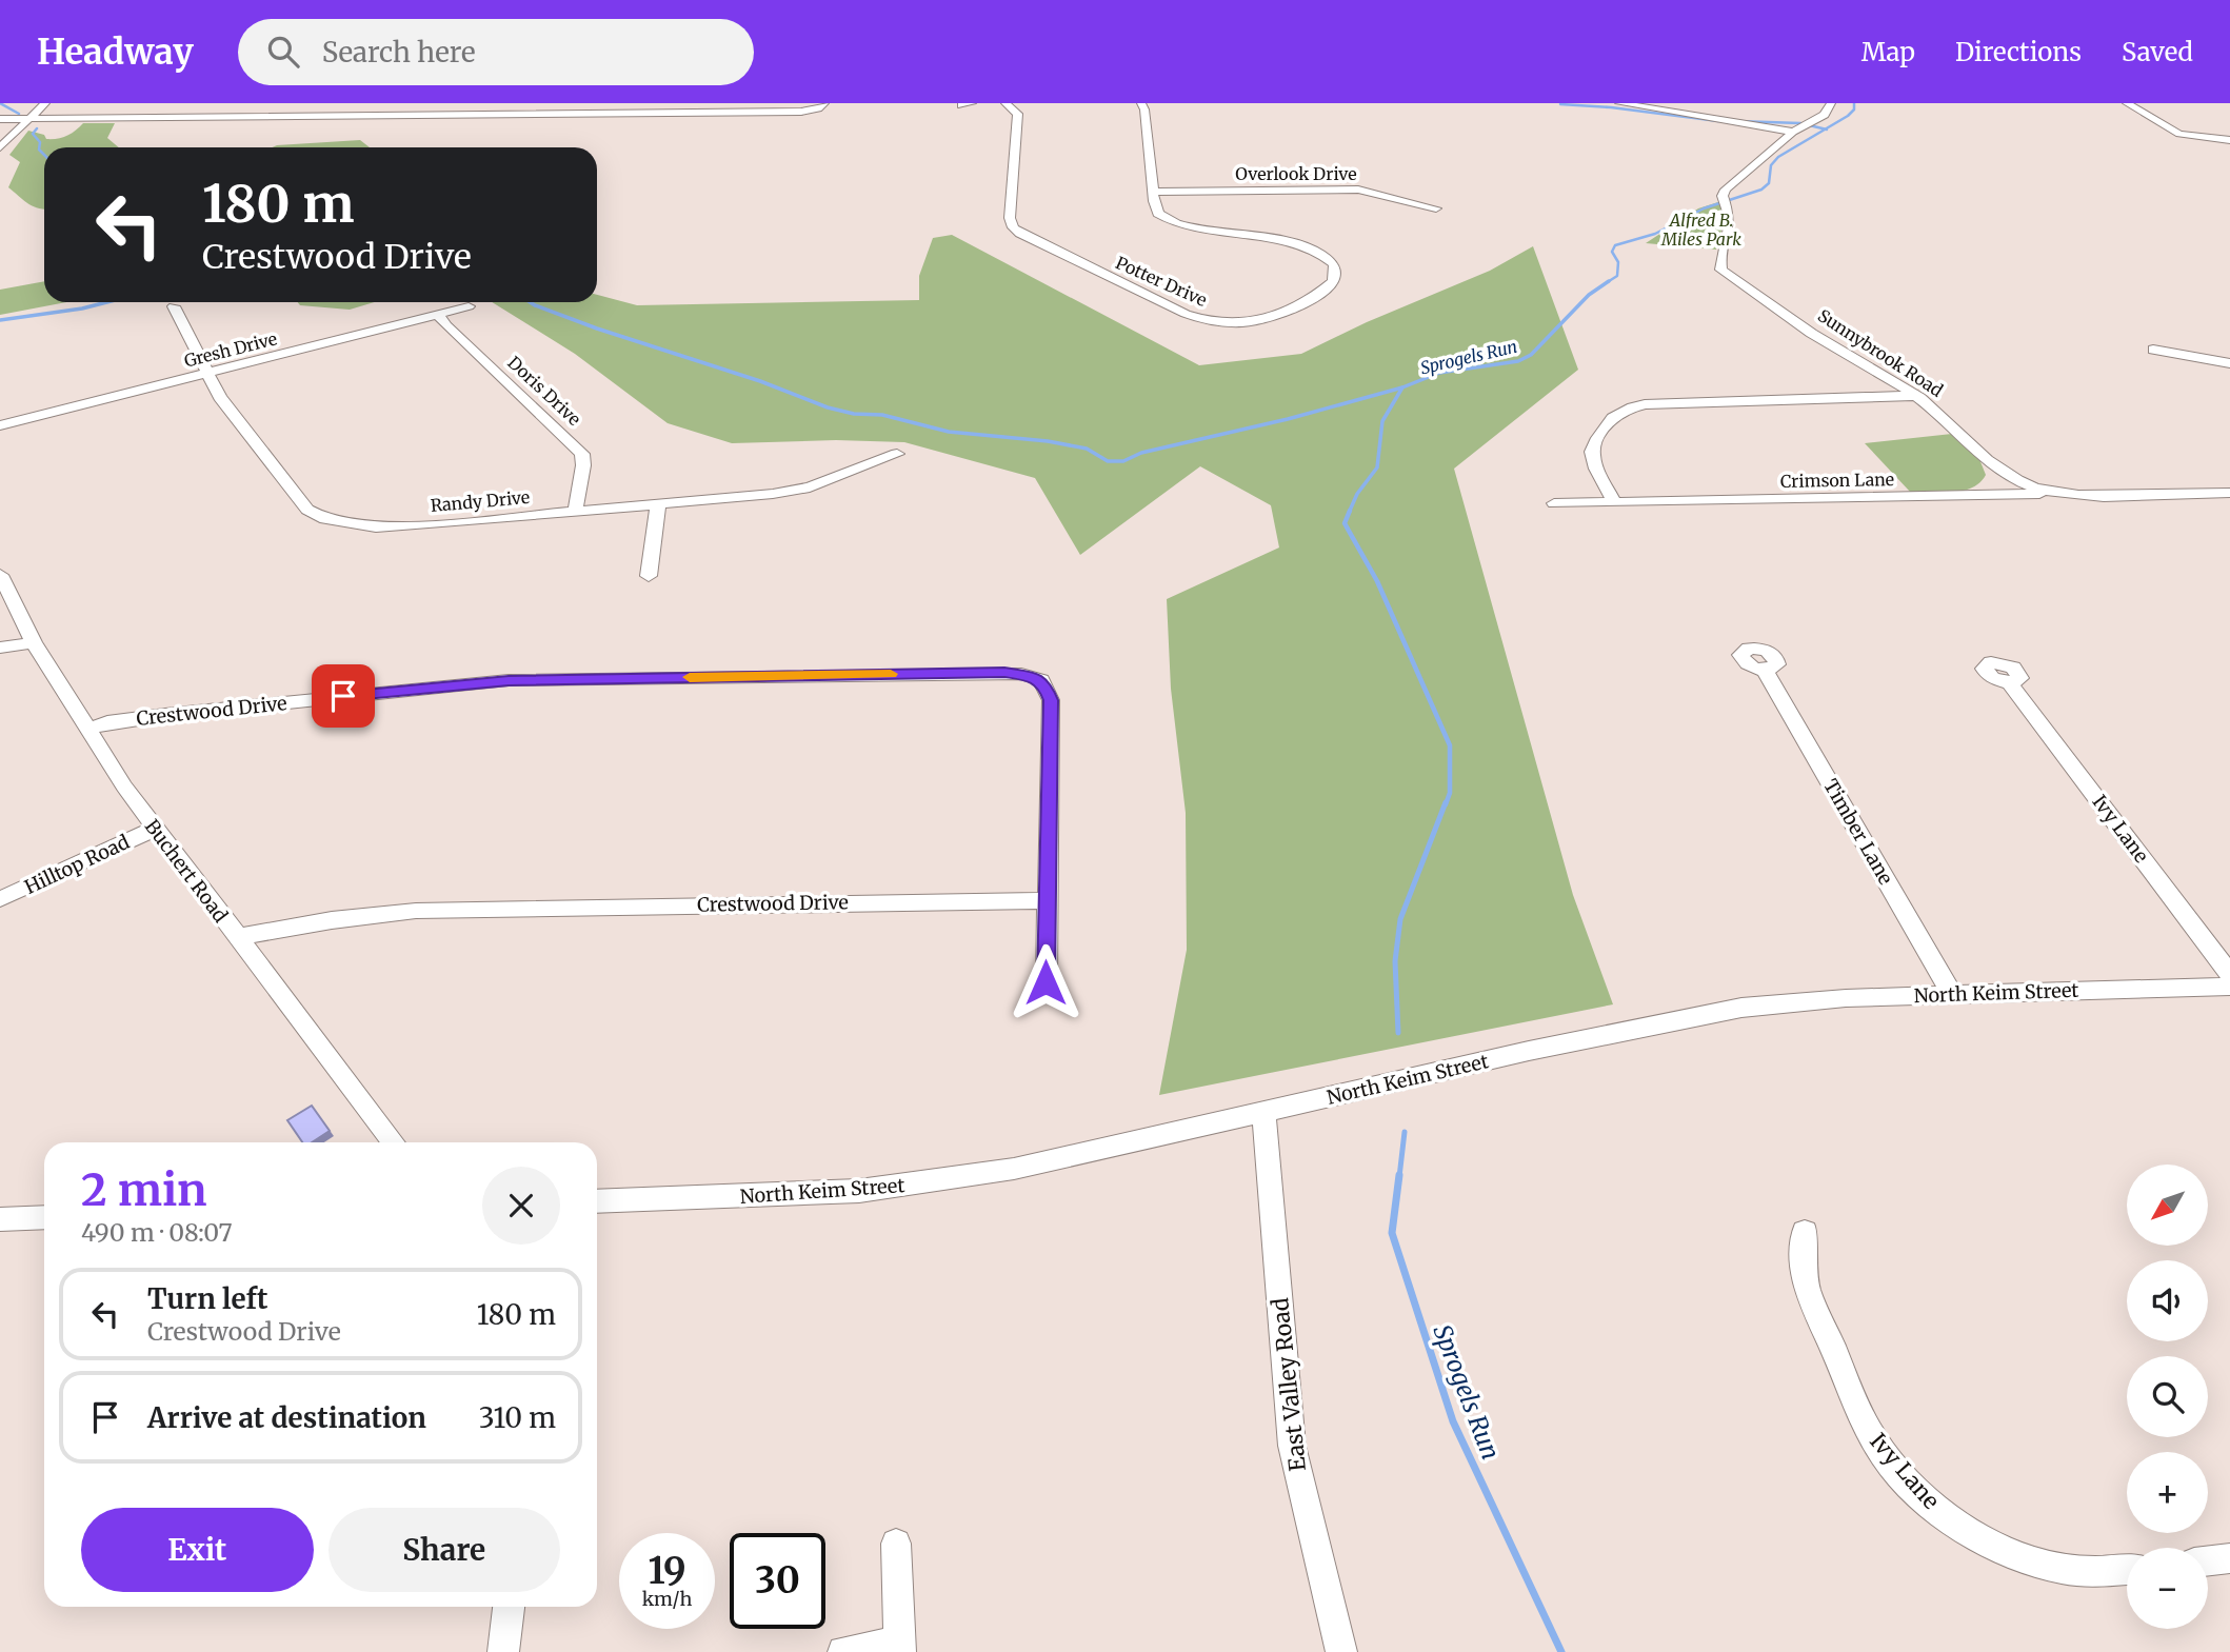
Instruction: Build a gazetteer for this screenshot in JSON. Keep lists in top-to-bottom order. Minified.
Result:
{"streets":{"street":["Overlook Drive","Potter Drive","Gresh Drive","Sunnybrook Road","Doris Drive","Crimson Lane","Randy Drive","Crestwood Drive","Ivy Lane","Timber Lane","Hilltop Road","Buchert Road","North Keim Street","East Valley Road"]},"crossings":[["Overlook Drive","Potter Drive"],["Gresh Drive","Doris Drive"],["Gresh Drive","Randy Drive"],["Sunnybrook Road","Crimson Lane"],["Doris Drive","Randy Drive"],["Crestwood Drive","Buchert Road"],["Timber Lane","North Keim Street"],["Hilltop Road","Buchert Road"],["North Keim Street","East Valley Road"]],"water":["Sprogels Run"],"parks":["Alfred B. Miles Park"],"north":"bottom left","page":{"header":"Headway","search":"Search here","nav":["Map","Directions","Saved"],"turn":["180 m","Crestwood Drive"],"heading":["2 min","490 m · 08:07"],"map_buttons":["+","−"],"list":[{"name":"Turn left","note":"Crestwood Drive","value":"180 m"},{"name":"Arrive at destination","value":"310 m"}],"buttons":["Exit","Share"],"speed":"19 km/h","limit":"30"}}
